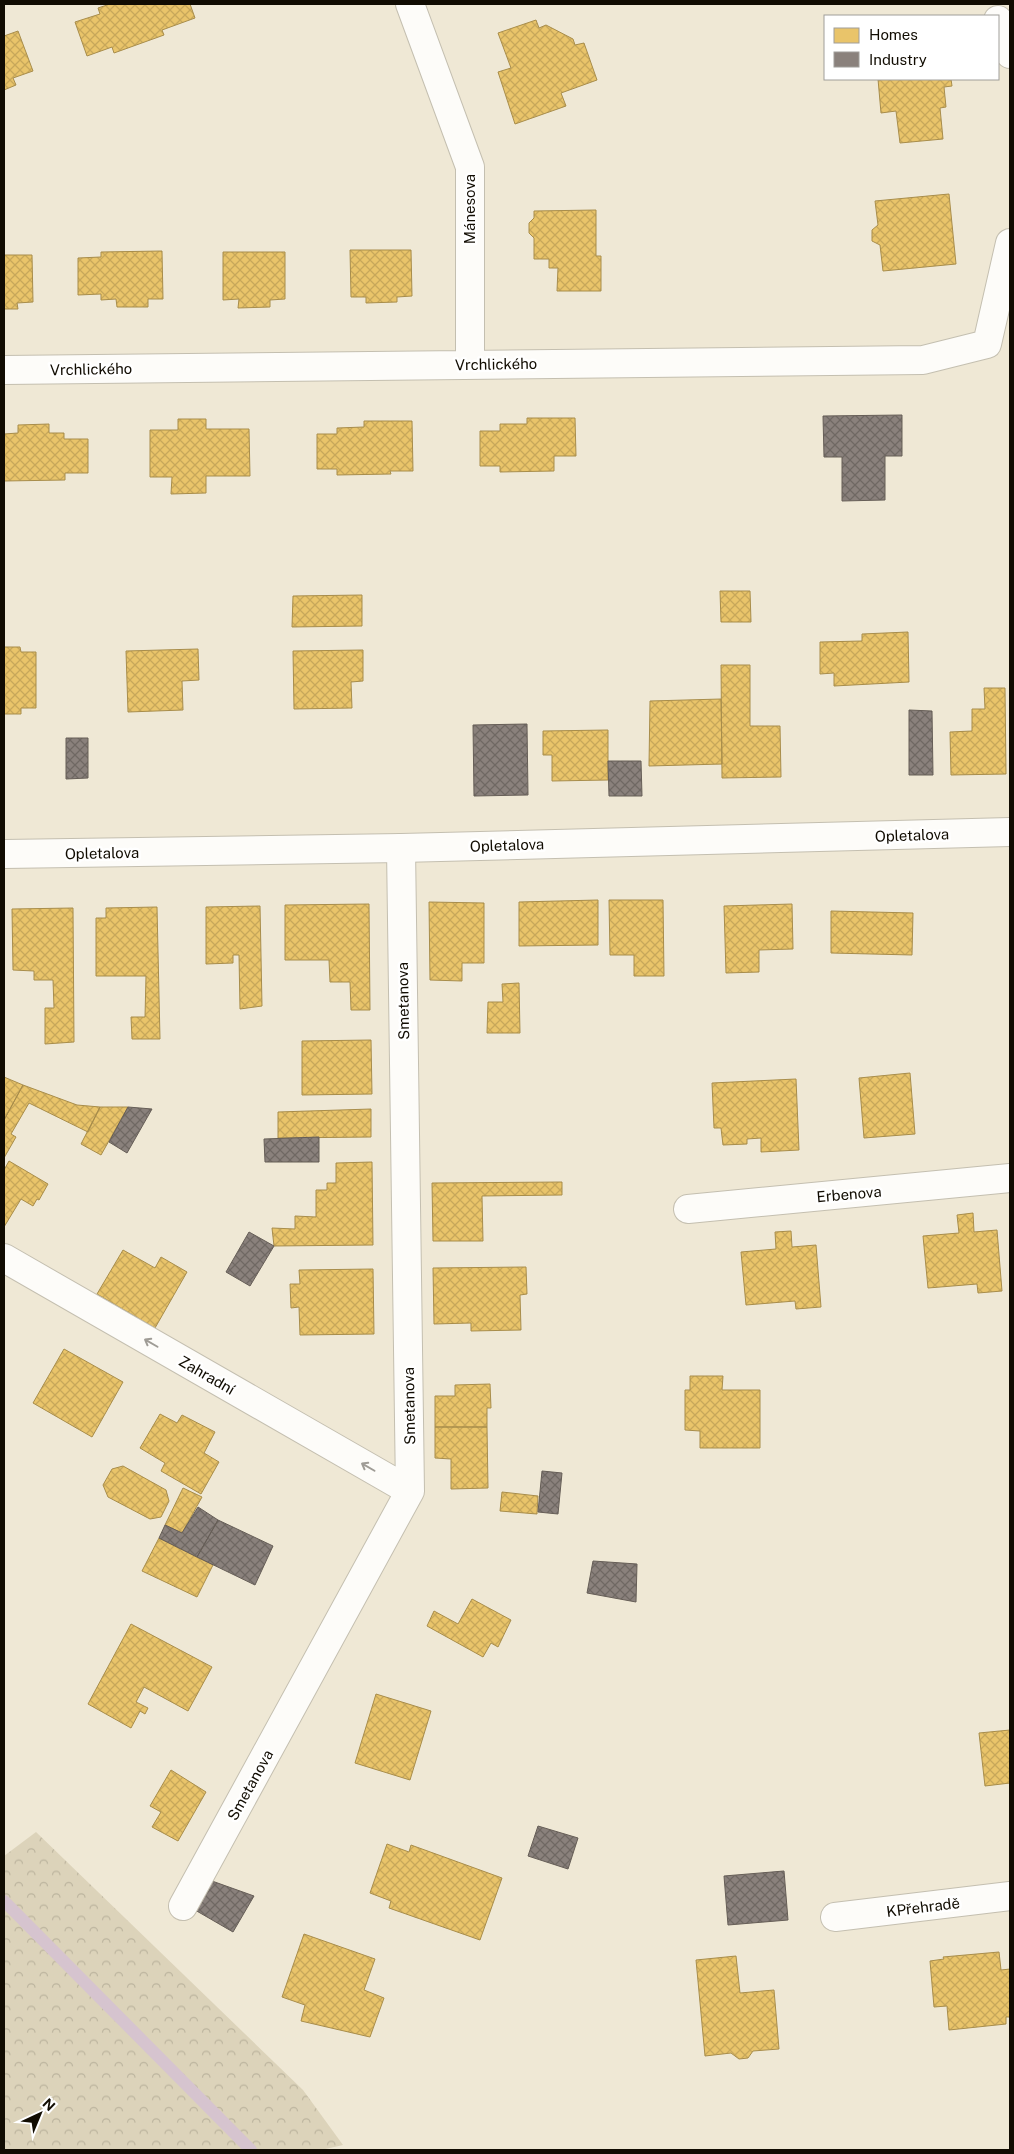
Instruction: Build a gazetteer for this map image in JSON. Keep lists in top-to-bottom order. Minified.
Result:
{"streets":{"street":["Mánesova","Vrchlického","Opletalova","Smetanova","Erbenova","Zahradní","KPřehradě"]},"crossings":[["Mánesova","Vrchlického"],["Opletalova","Smetanova"],["Smetanova","Zahradní"]],"one_way":["Zahradní"],"legend":["Homes","Industry"],"north":"top right"}
